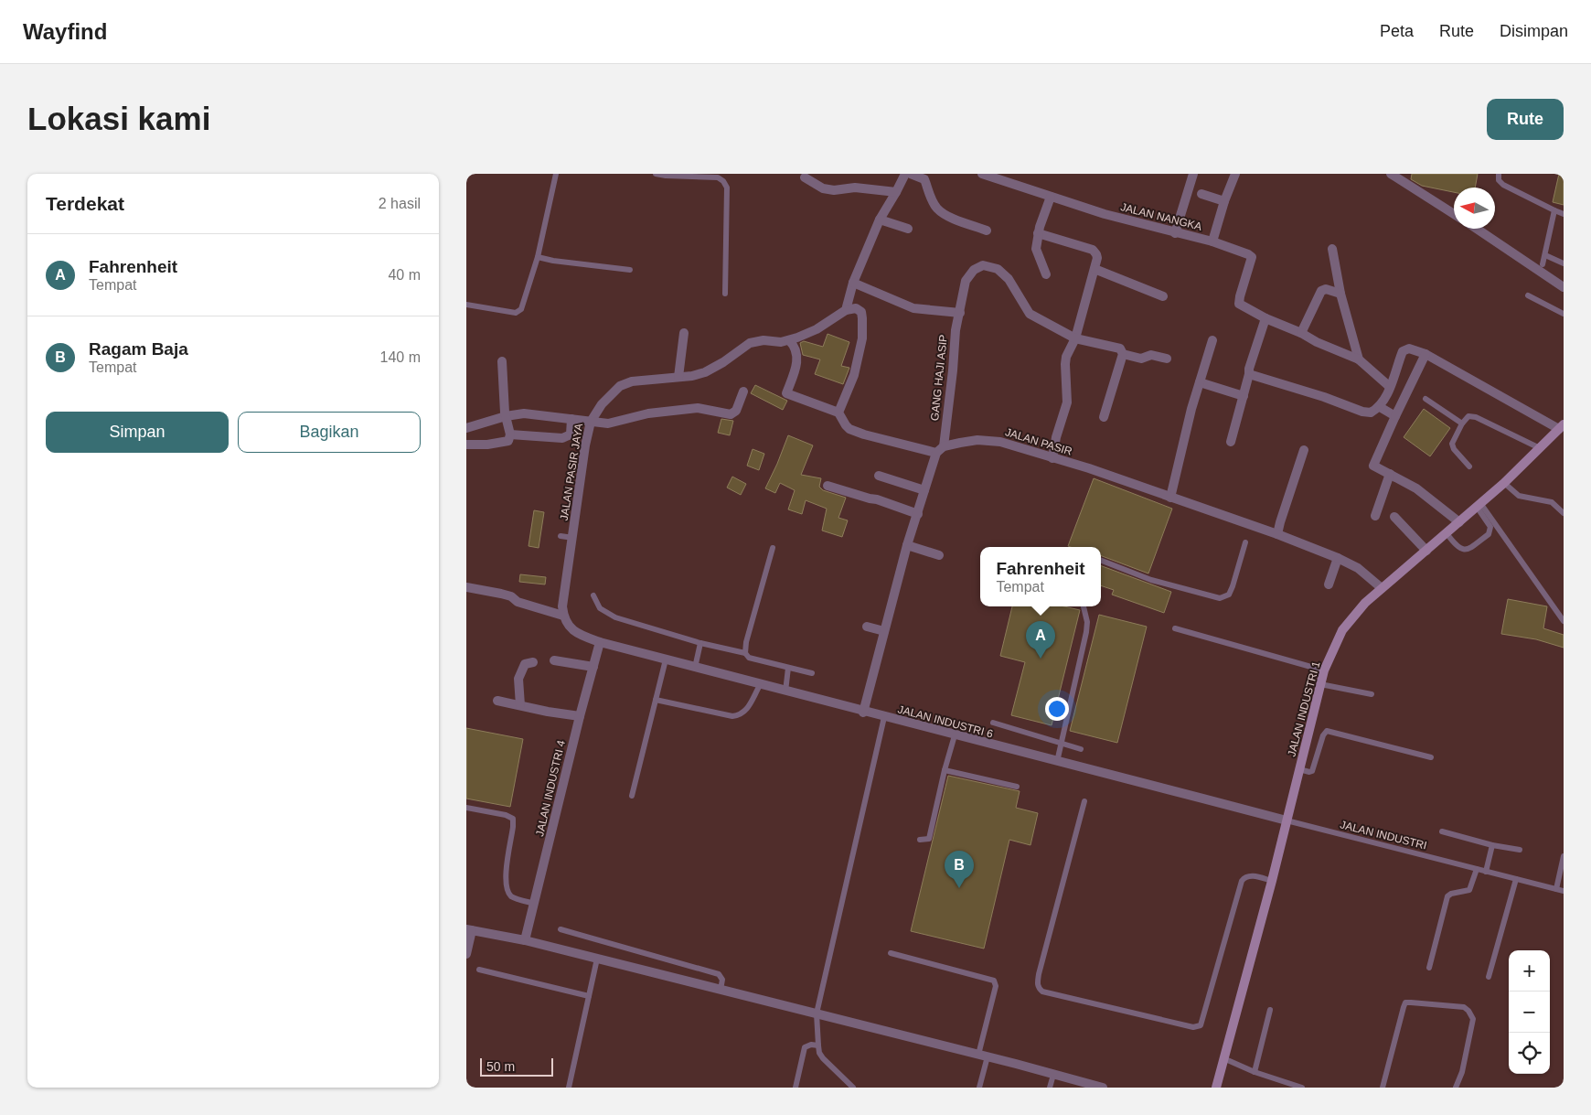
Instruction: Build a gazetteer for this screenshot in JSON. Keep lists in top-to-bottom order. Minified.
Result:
{"streets":{"street":["JALAN NANGKA","GANG HAJI ASIP","JALAN PASIR","JALAN PASIR JAYA","JALAN INDUSTRI 1","JALAN INDUSTRI 6","JALAN INDUSTRI 4"],"lane":["JALAN INDUSTRI"]},"crossings":[["GANG HAJI ASIP","JALAN PASIR"],["JALAN PASIR","JALAN INDUSTRI 1"],["JALAN INDUSTRI 1","JALAN INDUSTRI 6"],["JALAN INDUSTRI 1","JALAN INDUSTRI"],["JALAN INDUSTRI 6","JALAN INDUSTRI 4"],["JALAN INDUSTRI 6","JALAN INDUSTRI"]],"scale_bar":"50 m","north":"left","page":{"header":"Wayfind","nav":["Peta","Rute","Disimpan"],"buttons":["Rute",["Simpan","Bagikan"]],"title":"Lokasi kami","heading":["Terdekat","2 hasil"],"list":[{"mark":"A","name":"Fahrenheit","note":"Tempat","value":"40 m"},{"mark":"B","name":"Ragam Baja","note":"Tempat","value":"140 m"}],"popup":["Fahrenheit","Tempat"],"pins":["A","B"],"map_buttons":["+","−"],"scale":"50 m"}}
